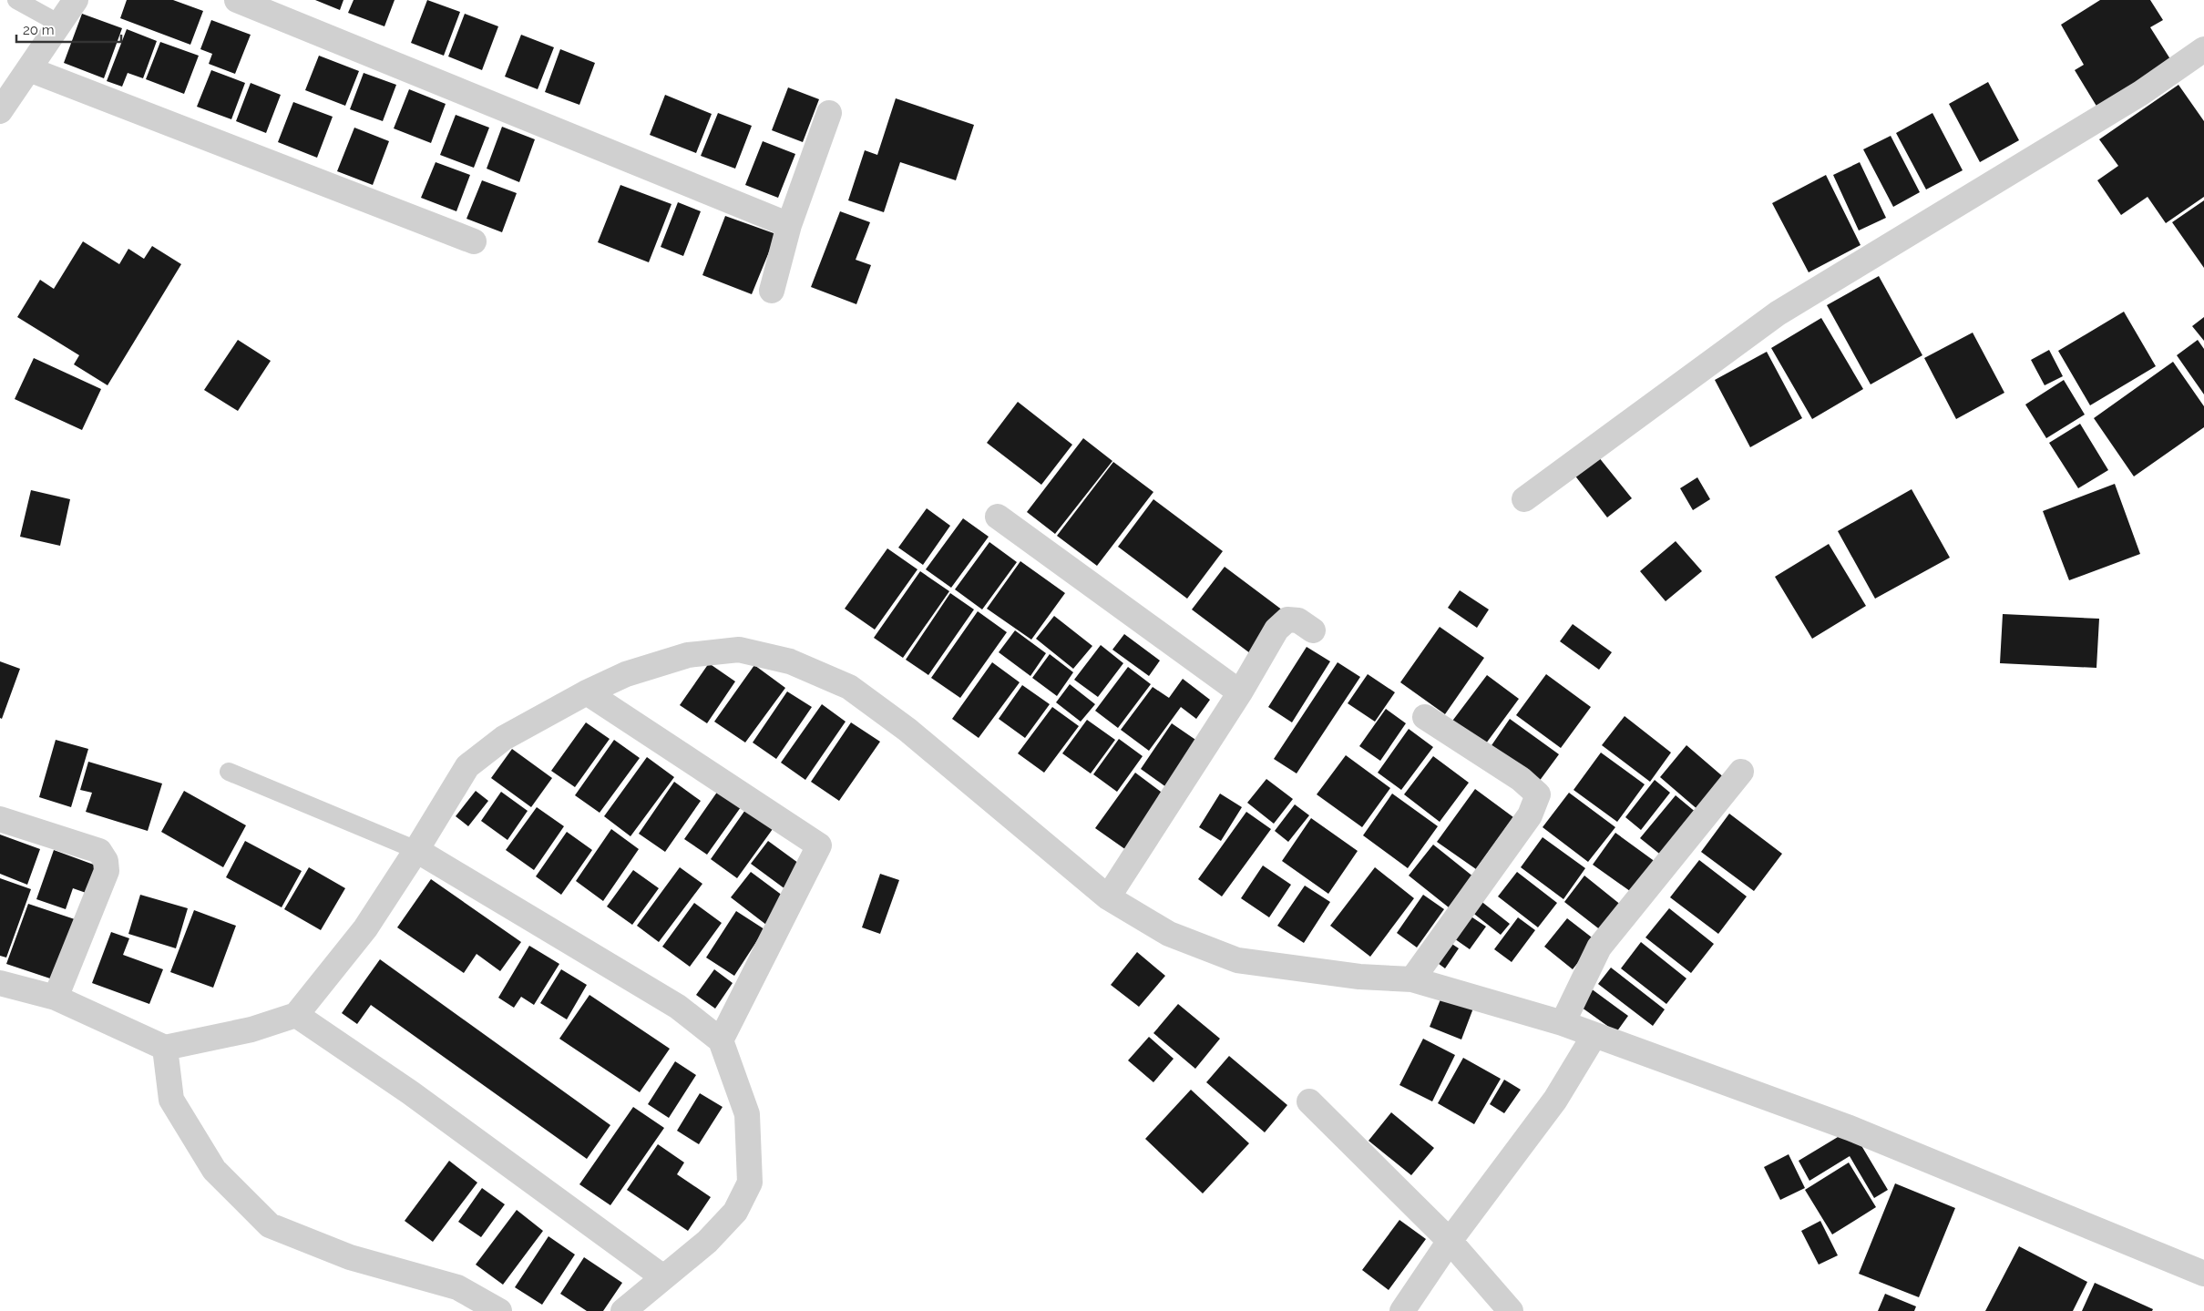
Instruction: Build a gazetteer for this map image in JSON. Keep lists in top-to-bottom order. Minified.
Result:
{"scale_bar":"20 m"}
